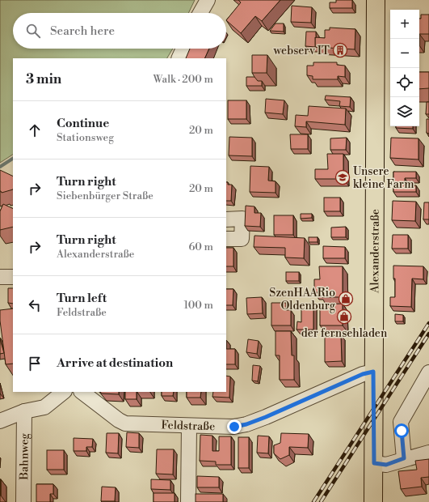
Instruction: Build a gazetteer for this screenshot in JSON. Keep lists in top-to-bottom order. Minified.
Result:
{"streets":{"main road":["Alexanderstraße"],"street":["Feldstraße","Bahnweg"]},"crossings":[["Alexanderstraße","Feldstraße"]],"places":{"building":["webserv IT"],"school or university":["Unsere kleine Farm"],"shop":["SzenHAARio Oldenburg","der fernsehladen"]},"page":{"map_buttons":["+","−"],"search":"Search here","heading":["3 min","Walk · 200 m"],"list":[["Continue","Stationsweg","20 m"],["Turn right","Siebenbürger Straße","20 m"],["Turn right","Alexanderstraße","60 m"],["Turn left","Feldstraße","100 m"],"Arrive at destination"]}}
